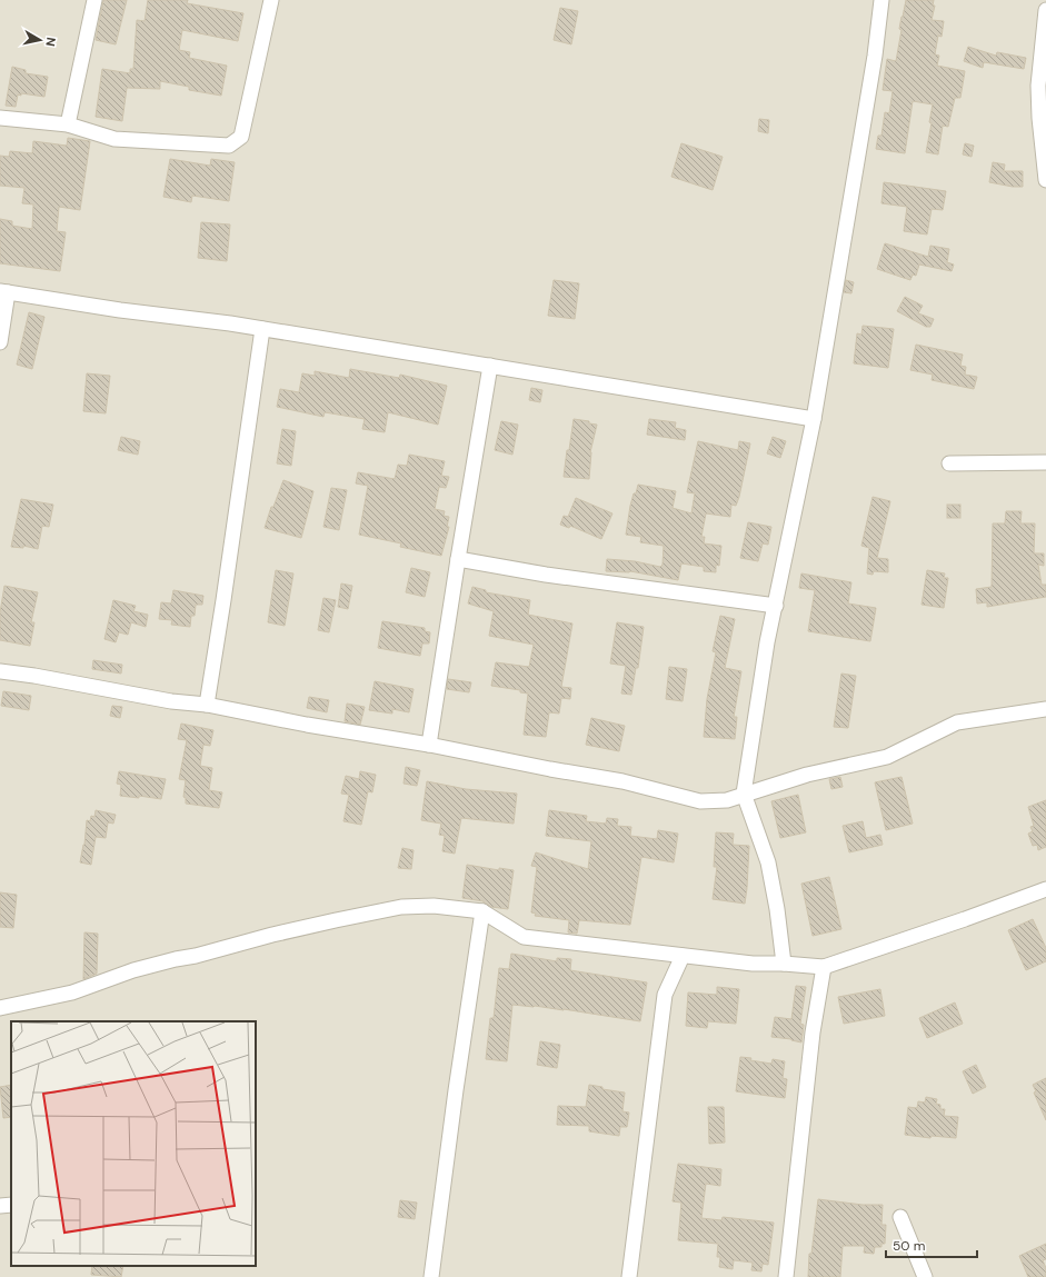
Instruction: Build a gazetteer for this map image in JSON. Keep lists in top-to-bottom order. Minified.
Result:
{"scale_bar":"50 m","north":"right"}
